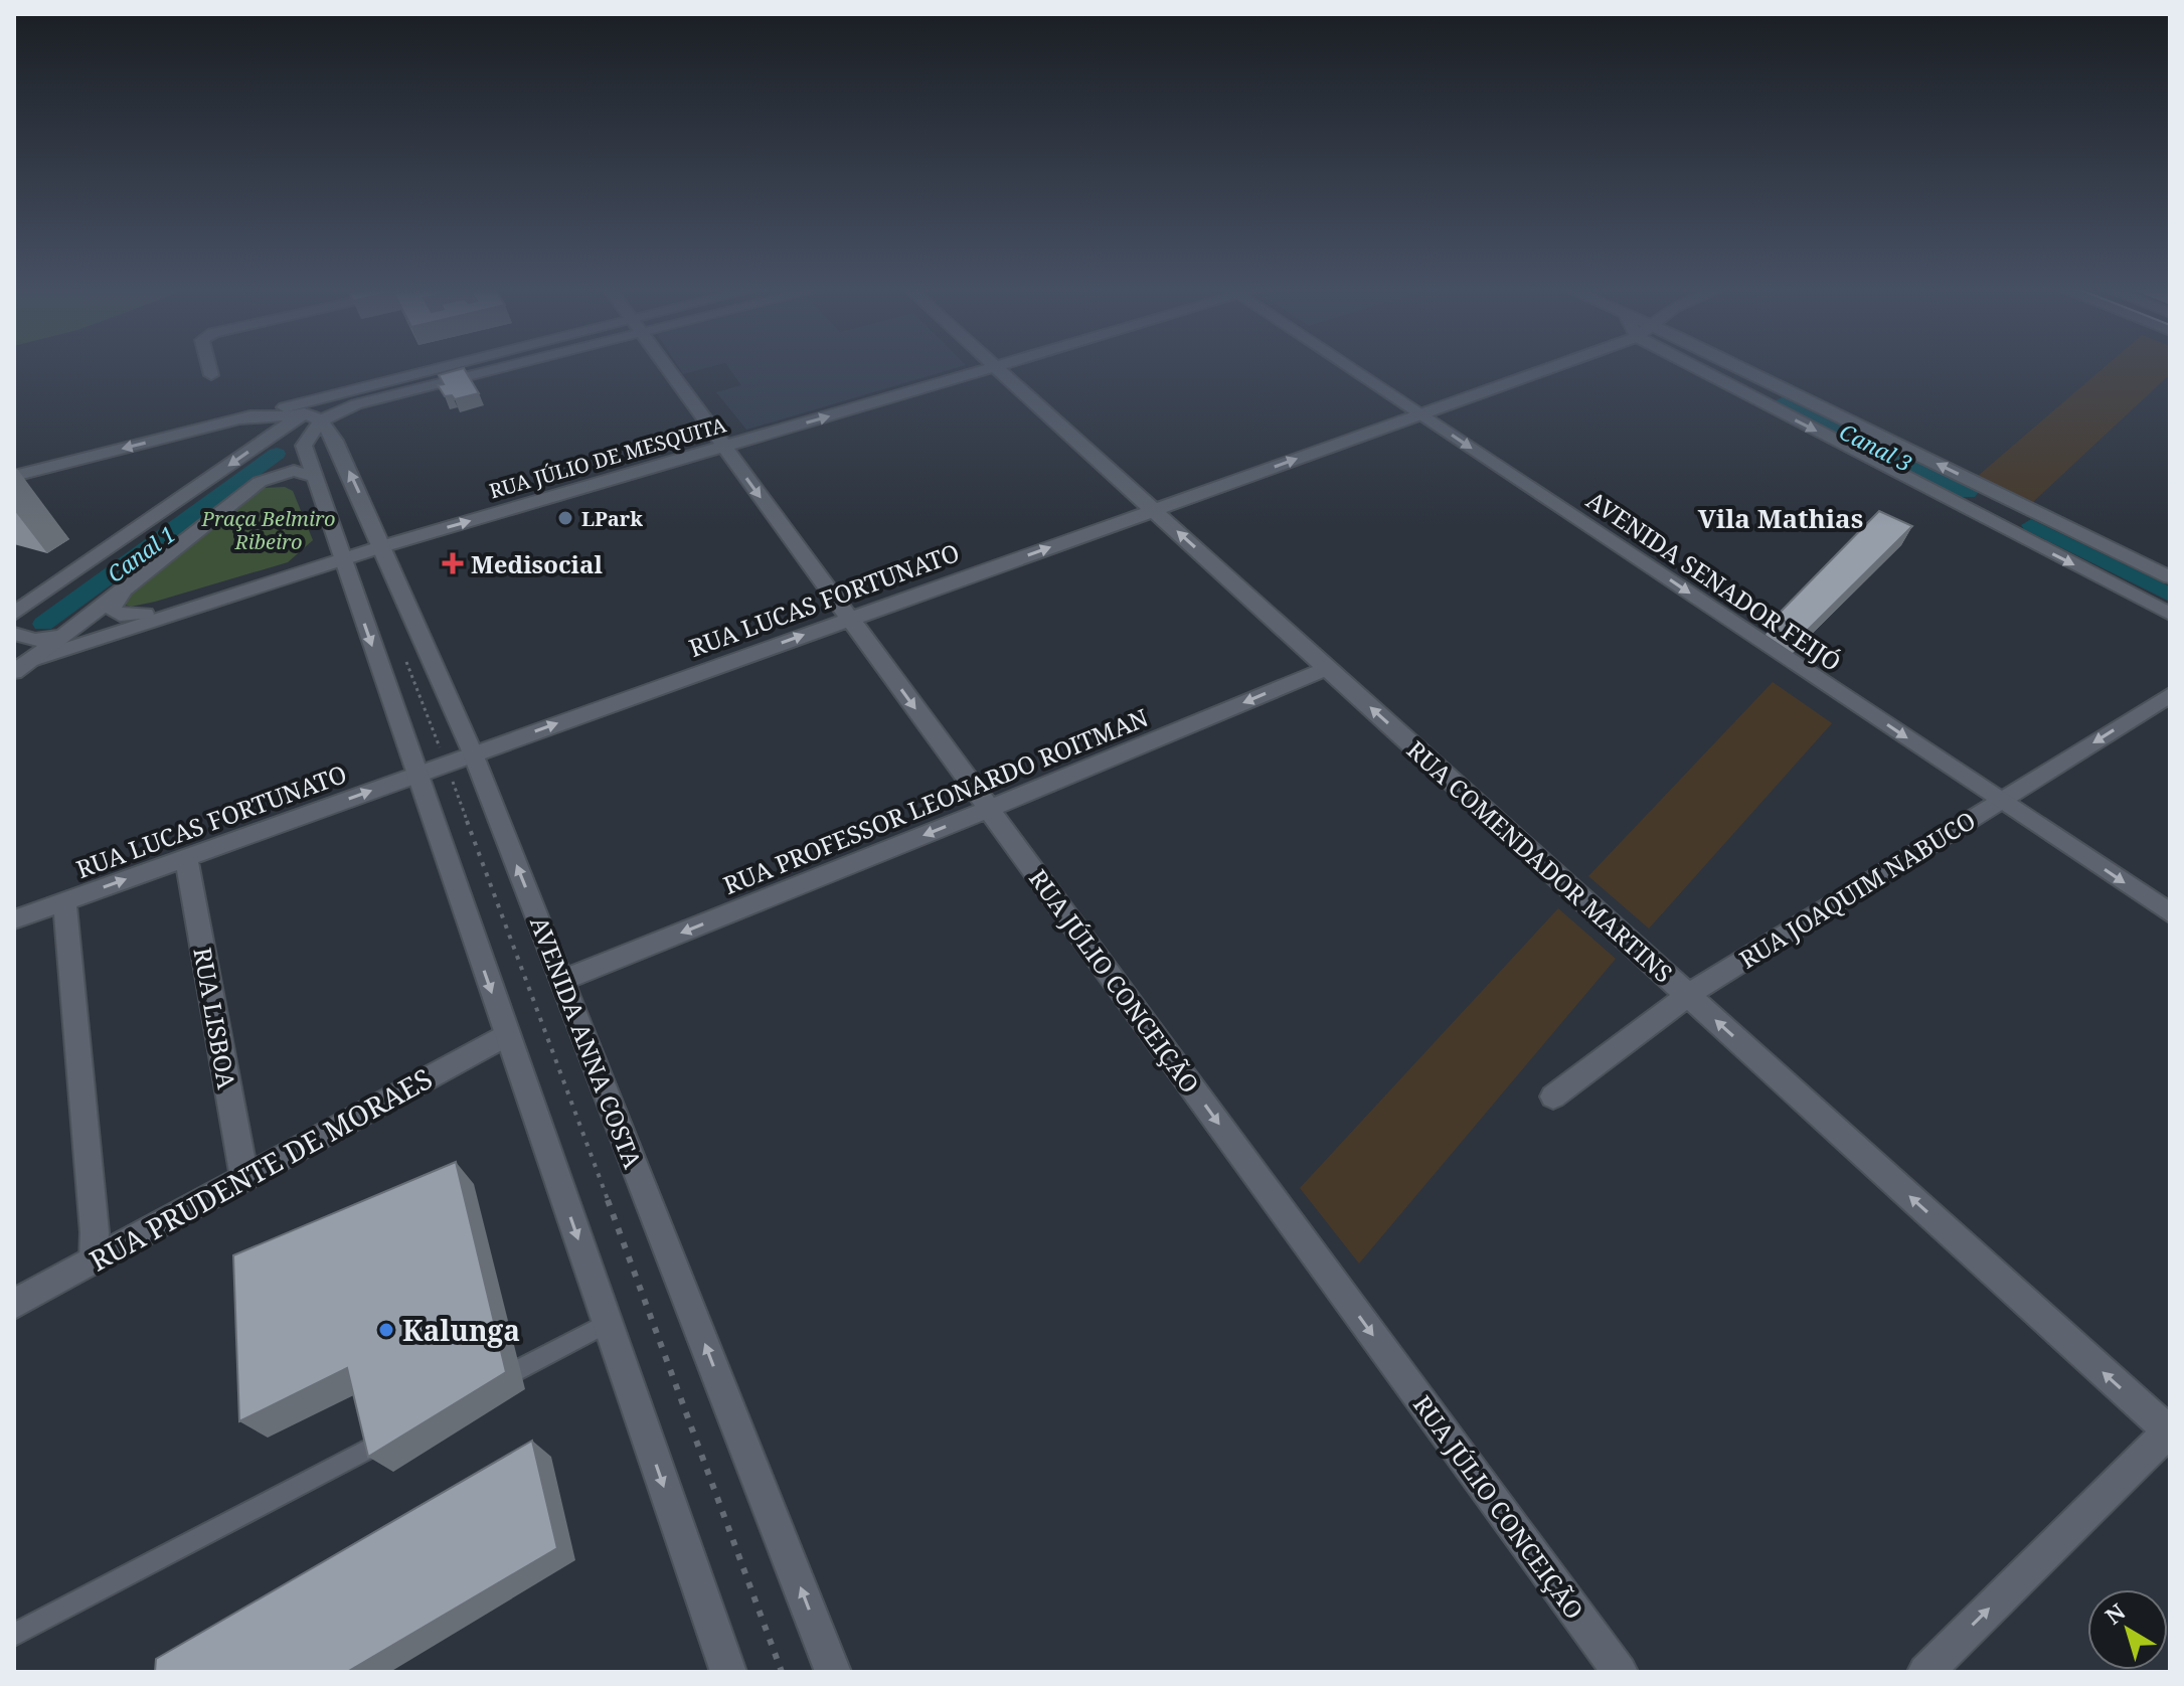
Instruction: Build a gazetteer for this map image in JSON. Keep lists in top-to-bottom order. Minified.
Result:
{"streets":{"street":["RUA JÚLIO DE MESQUITA","AVENIDA SENADOR FEIJÓ","RUA LUCAS FORTUNATO","RUA PROFESSOR LEONARDO ROITMAN","RUA COMENDADOR MARTINS","RUA JOAQUIM NABUCO","RUA JÚLIO CONCEIÇÃO","RUA LISBOA","AVENIDA ANNA COSTA","RUA PRUDENTE DE MORAES"]},"crossings":[["RUA JÚLIO DE MESQUITA","RUA COMENDADOR MARTINS"],["RUA JÚLIO DE MESQUITA","RUA JÚLIO CONCEIÇÃO"],["RUA JÚLIO DE MESQUITA","AVENIDA ANNA COSTA"],["AVENIDA SENADOR FEIJÓ","RUA LUCAS FORTUNATO"],["AVENIDA SENADOR FEIJÓ","RUA JOAQUIM NABUCO"],["RUA LUCAS FORTUNATO","RUA COMENDADOR MARTINS"],["RUA LUCAS FORTUNATO","RUA JÚLIO CONCEIÇÃO"],["RUA LUCAS FORTUNATO","RUA LISBOA"],["RUA LUCAS FORTUNATO","AVENIDA ANNA COSTA"],["RUA PROFESSOR LEONARDO ROITMAN","RUA COMENDADOR MARTINS"],["RUA PROFESSOR LEONARDO ROITMAN","RUA JÚLIO CONCEIÇÃO"],["RUA PROFESSOR LEONARDO ROITMAN","AVENIDA ANNA COSTA"],["RUA COMENDADOR MARTINS","RUA JOAQUIM NABUCO"],["RUA LISBOA","RUA PRUDENTE DE MORAES"]],"one_way":["AVENIDA SENADOR FEIJÓ","RUA LUCAS FORTUNATO","RUA PROFESSOR LEONARDO ROITMAN","RUA COMENDADOR MARTINS","RUA JÚLIO CONCEIÇÃO"],"districts":["Vila Mathias"],"water":["Canal 3","Canal 1"],"parks":["Praça Belmiro Ribeiro"],"places":{"other":["LPark","Kalunga"],"health":["Medisocial"]},"north":"top left"}
